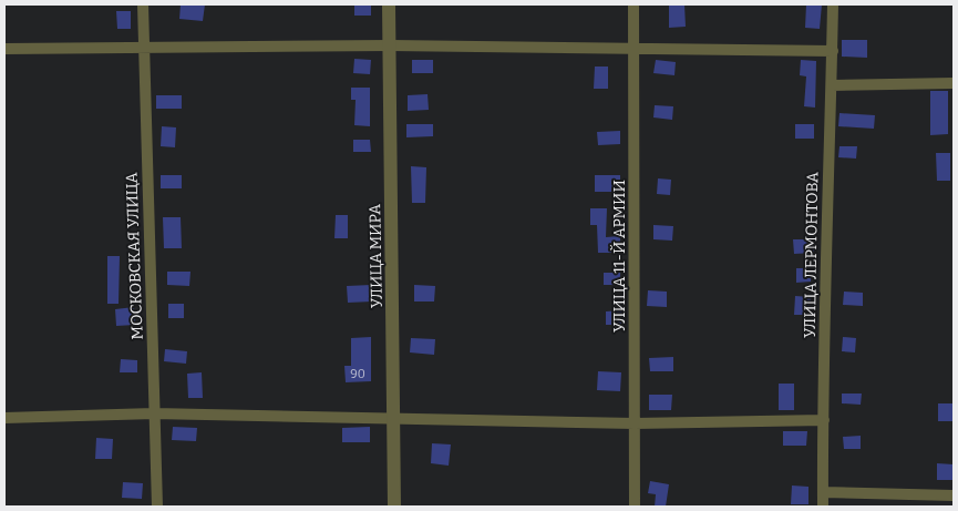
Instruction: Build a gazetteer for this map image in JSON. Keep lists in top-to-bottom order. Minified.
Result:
{"streets":{"street":["УЛИЦА ЛЕРМОНТОВА","МОСКОВСКАЯ УЛИЦА","УЛИЦА МИРА","УЛИЦА 11-Й АРМИИ"]},"house_numbers":["90"]}
